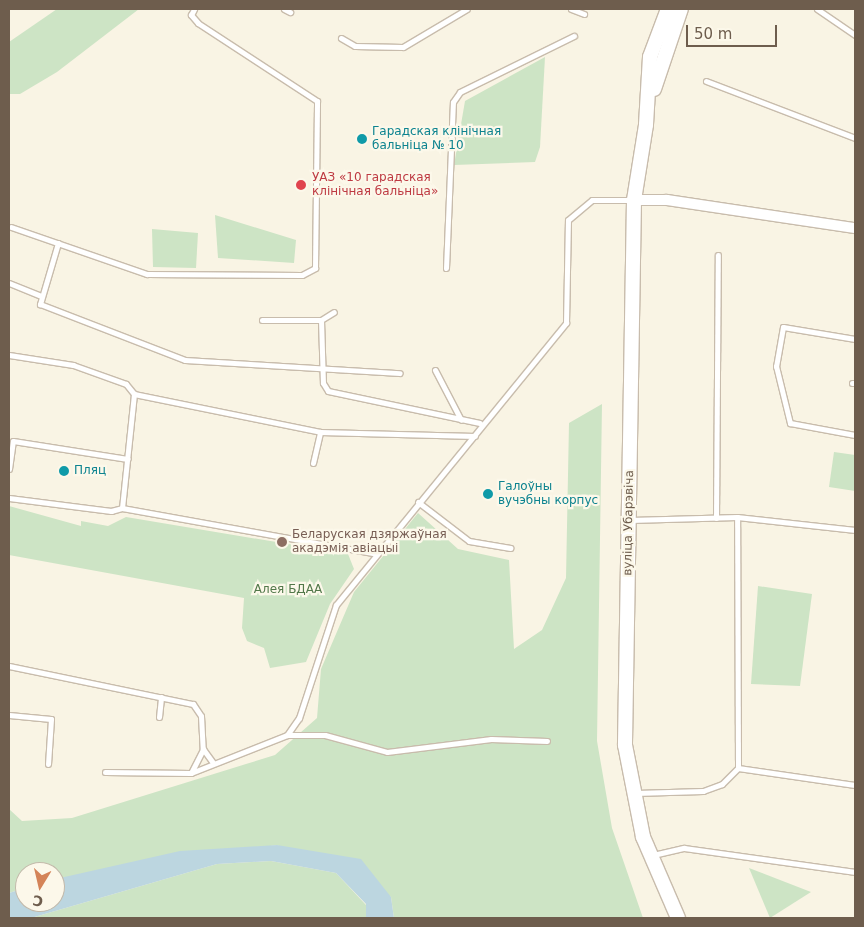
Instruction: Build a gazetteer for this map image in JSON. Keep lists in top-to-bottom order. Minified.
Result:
{"streets":{"main road":["вуліца Убарэвіча"]},"parks":["Алея БДАА"],"places":["Гарадская клінічная бальніца № 10","УАЗ «10 гарадская клінічная бальніца»","Пляц","Галоўны вучэбны корпус","Беларуская дзяржаўная акадэмія авіацыі"],"scale_bar":"50 m","north":"bottom"}
